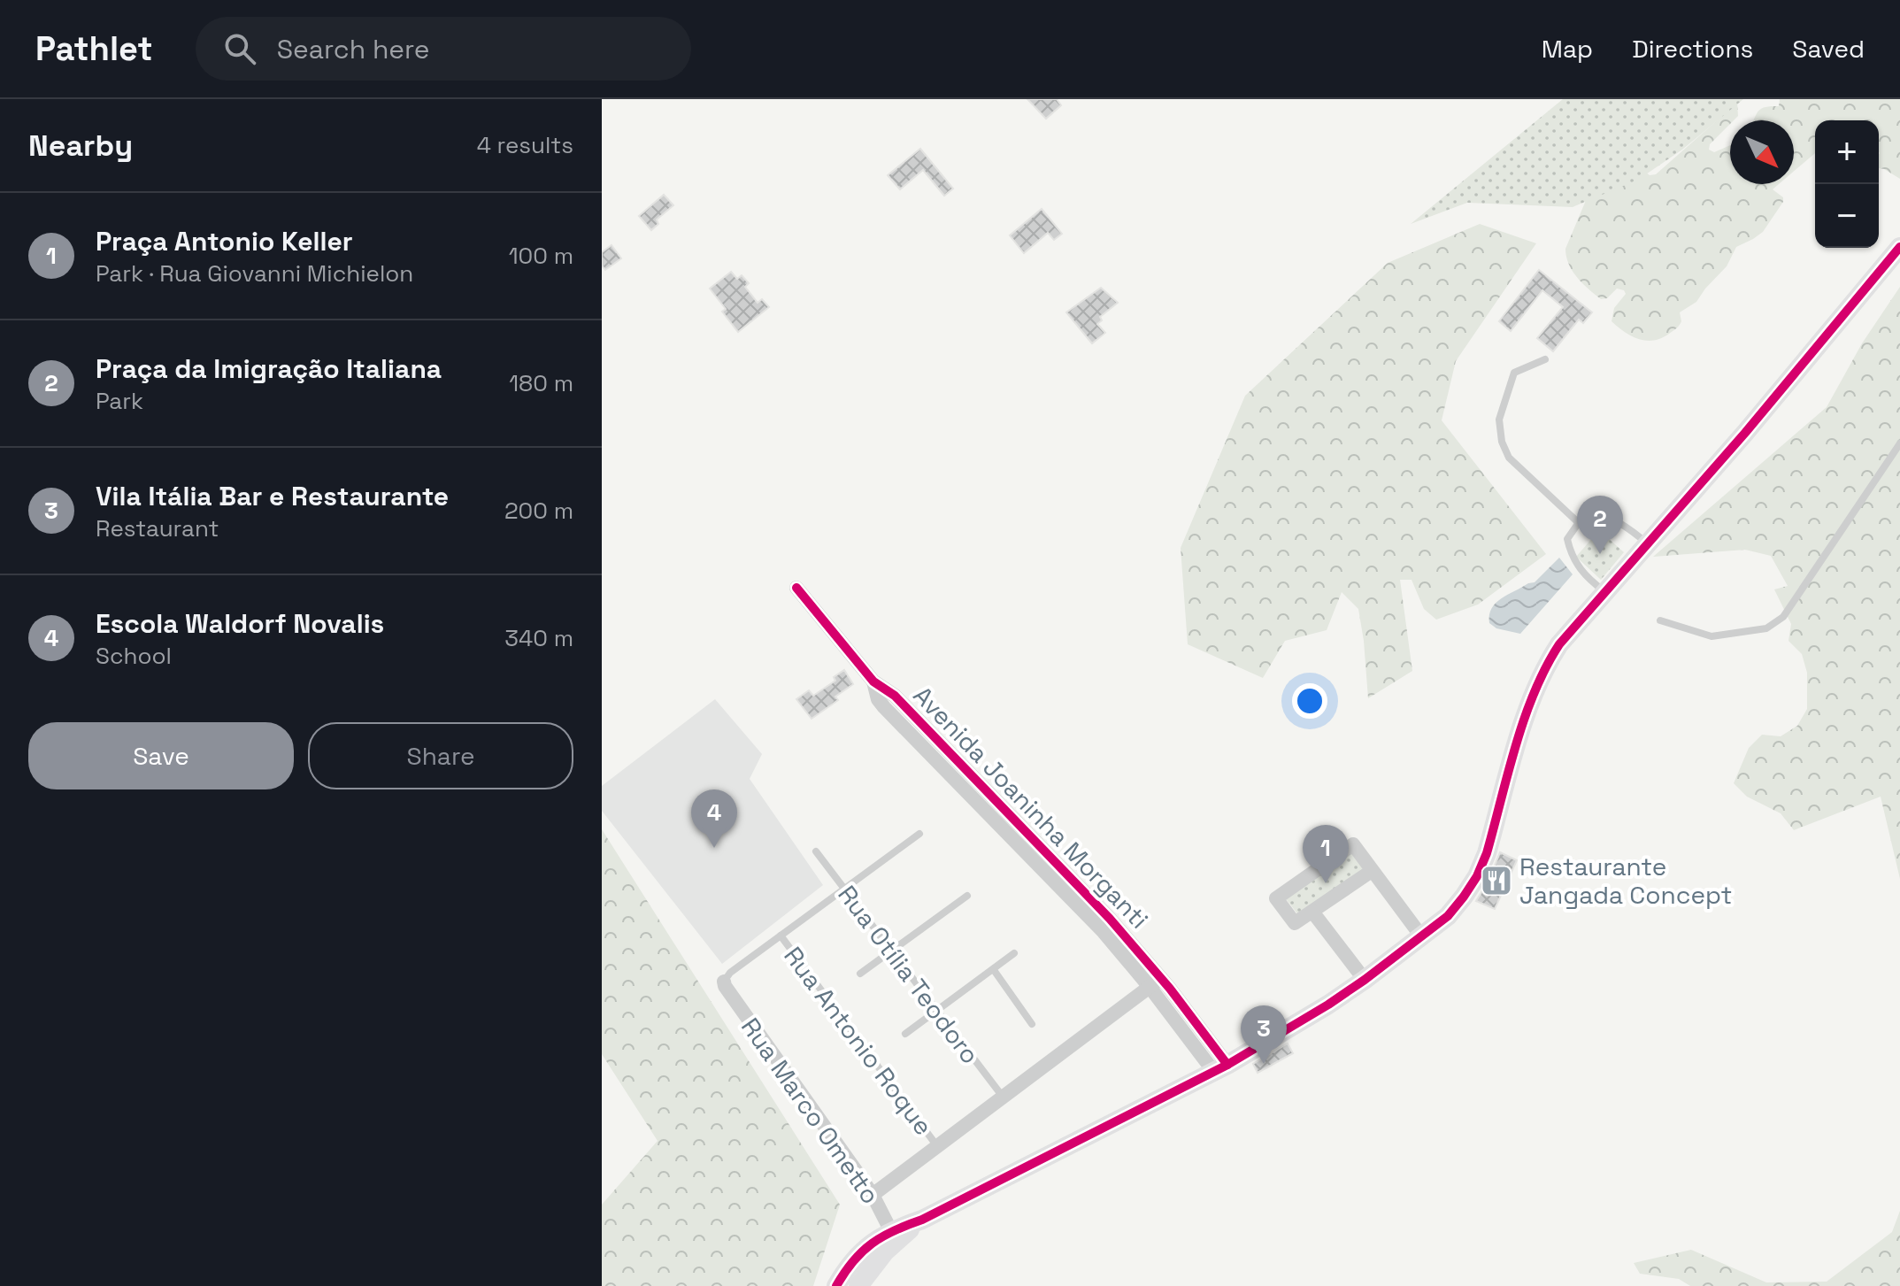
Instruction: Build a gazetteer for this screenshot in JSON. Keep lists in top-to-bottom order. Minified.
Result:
{"streets":{"street":["Avenida Joaninha Morganti","Rua Marco Ometto"],"lane":["Rua Otília Teodoro","Rua Antonio Roque"]},"places":{"restaurant":["Restaurante Jangada Concept"]},"north":"bottom right","page":{"header":"Pathlet","search":"Search here","nav":["Map","Directions","Saved"],"heading":["Nearby","4 results"],"map_buttons":["+","−"],"list":[{"mark":"1","name":"Praça Antonio Keller","note":"Park · Rua Giovanni Michielon","value":"100 m"},{"mark":"2","name":"Praça da Imigração Italiana","note":"Park","value":"180 m"},{"mark":"3","name":"Vila Itália Bar e Restaurante","note":"Restaurant","value":"200 m"},{"mark":"4","name":"Escola Waldorf Novalis","note":"School","value":"340 m"}],"pins":["2","4","1","3"],"buttons":["Save","Share"]}}
